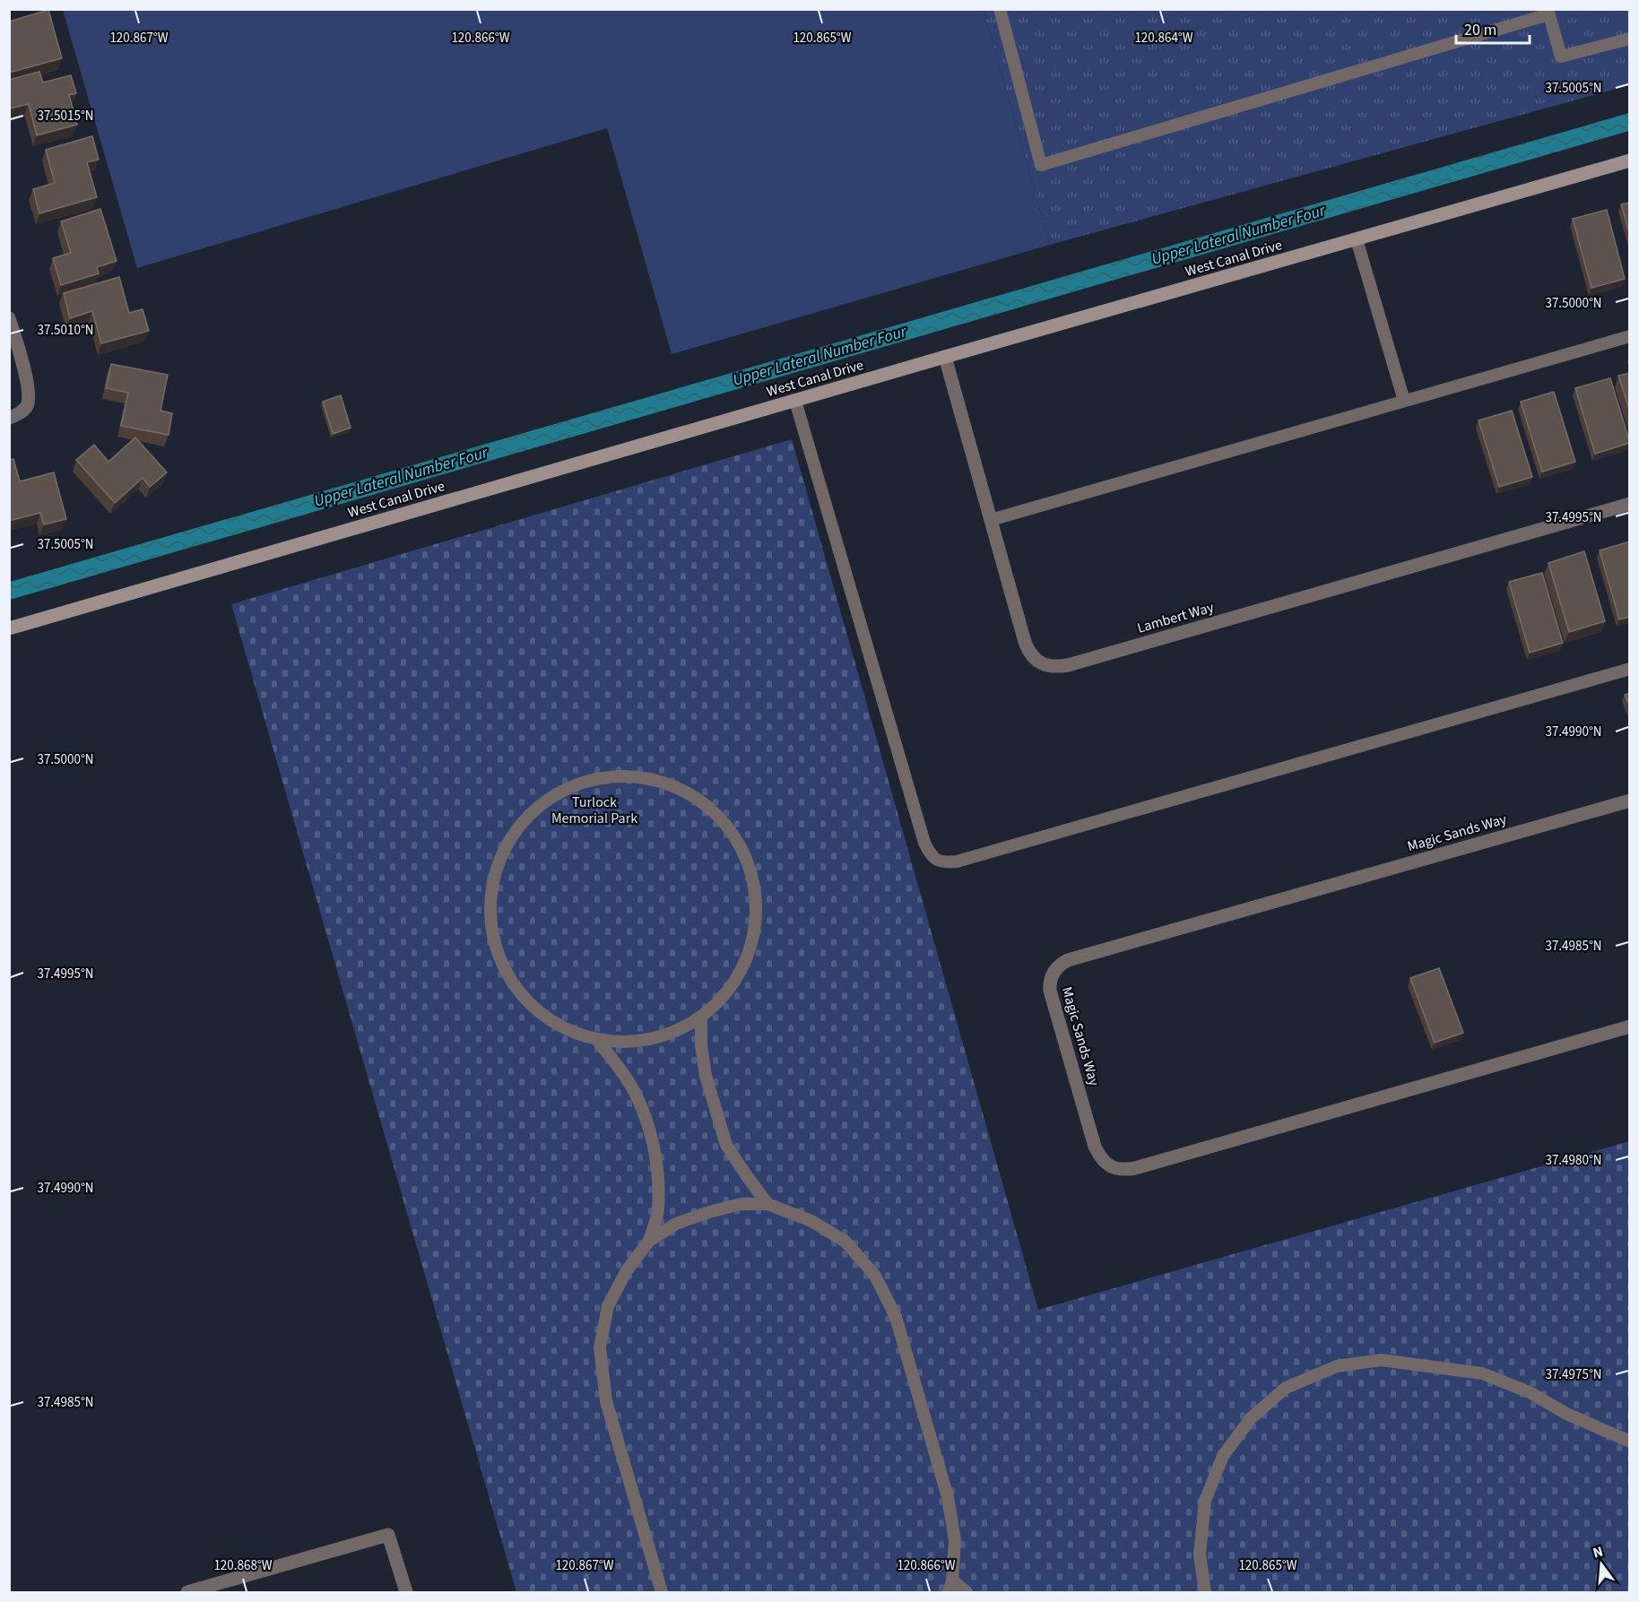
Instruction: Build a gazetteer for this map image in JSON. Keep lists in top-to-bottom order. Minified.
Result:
{"streets":{"street":["West Canal Drive","Lambert Way","Magic Sands Way"]},"crossings":[["West Canal Drive","Lambert Way"]],"water":["Upper Lateral Number Four"],"parks":["Turlock Memorial Park"],"scale_bar":"20 m","north":"top","coordinates":["120.867°W","120.866°W","120.865°W","120.864°W","37.5005°N","37.5015°N","37.5000°N","37.5010°N","37.4995°N","37.4990°N","37.4985°N","37.4980°N","37.4975°N","120.868°W"]}
